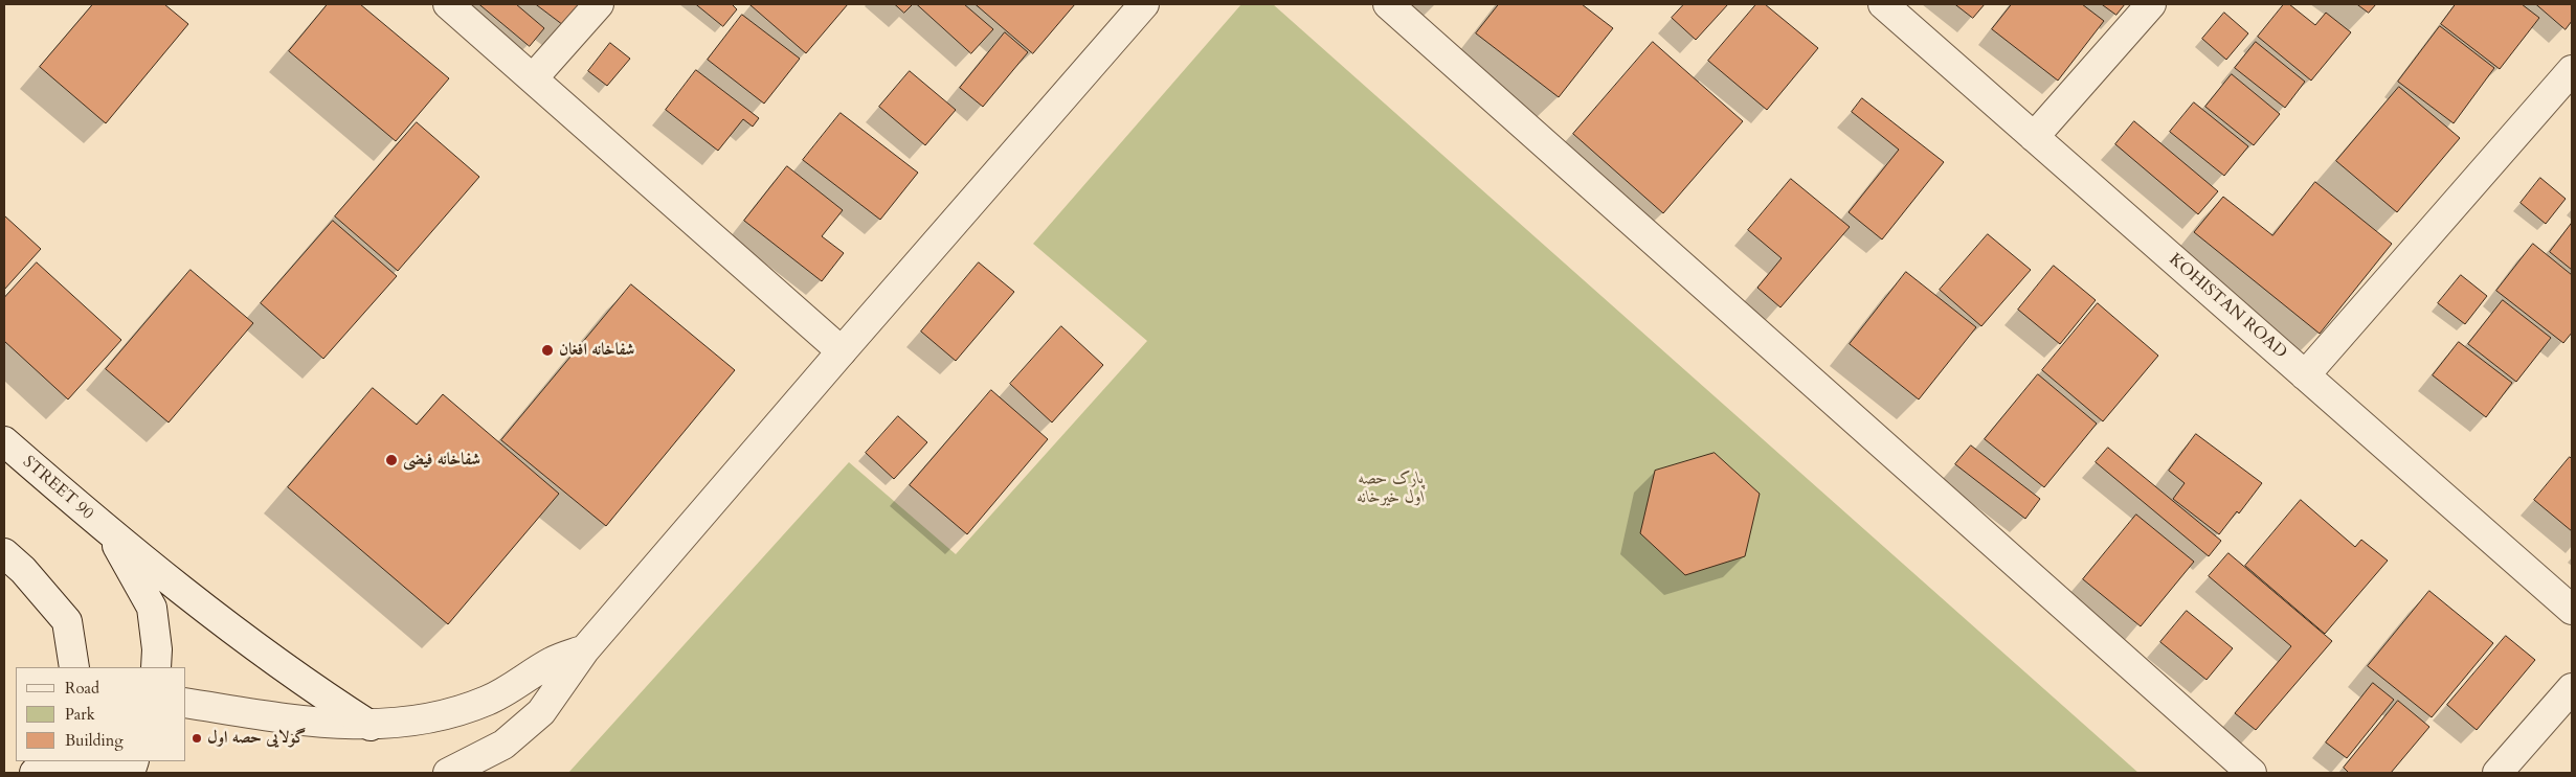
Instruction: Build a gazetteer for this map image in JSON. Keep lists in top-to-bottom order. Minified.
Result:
{"streets":{"street":["KOHISTAN ROAD","STREET 90"]},"parks":["پارک حصه اول خیرخانه"],"places":["شفاخانه افغان","شفاخانه فیضی","گولایی حصه اول"],"legend":["Road","Park","Building"]}
